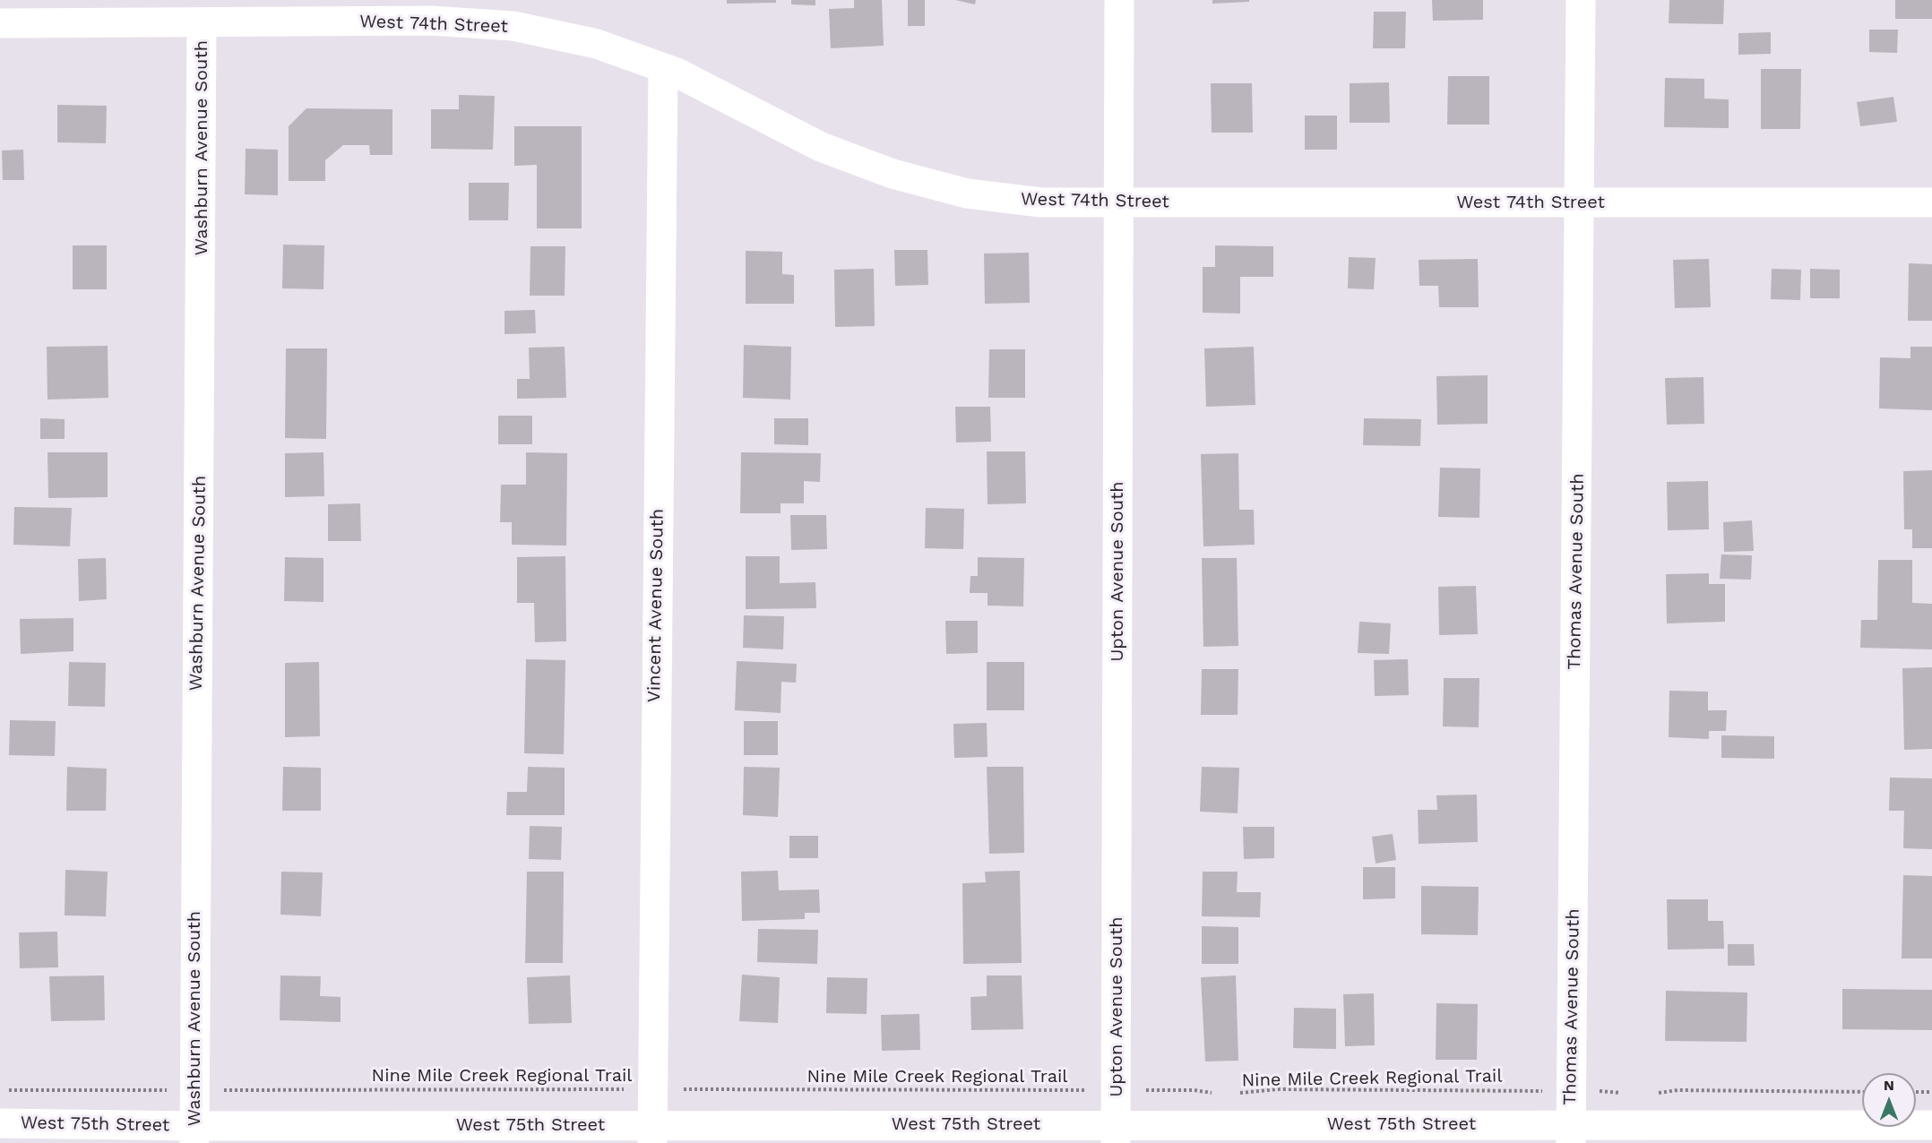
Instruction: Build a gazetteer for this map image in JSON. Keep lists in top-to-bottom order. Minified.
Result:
{"streets":{"street":["West 74th Street","Washburn Avenue South","Upton Avenue South","Thomas Avenue South","Vincent Avenue South","West 75th Street"],"path":["Nine Mile Creek Regional Trail"]},"crossings":[["West 74th Street","Washburn Avenue South"],["West 74th Street","Upton Avenue South"],["West 74th Street","Thomas Avenue South"],["West 74th Street","Vincent Avenue South"],["Washburn Avenue South","Nine Mile Creek Regional Trail"],["Washburn Avenue South","West 75th Street"],["Upton Avenue South","Nine Mile Creek Regional Trail"],["Upton Avenue South","West 75th Street"],["Thomas Avenue South","Nine Mile Creek Regional Trail"],["Thomas Avenue South","West 75th Street"],["Vincent Avenue South","Nine Mile Creek Regional Trail"],["Vincent Avenue South","West 75th Street"]],"north":"top"}
